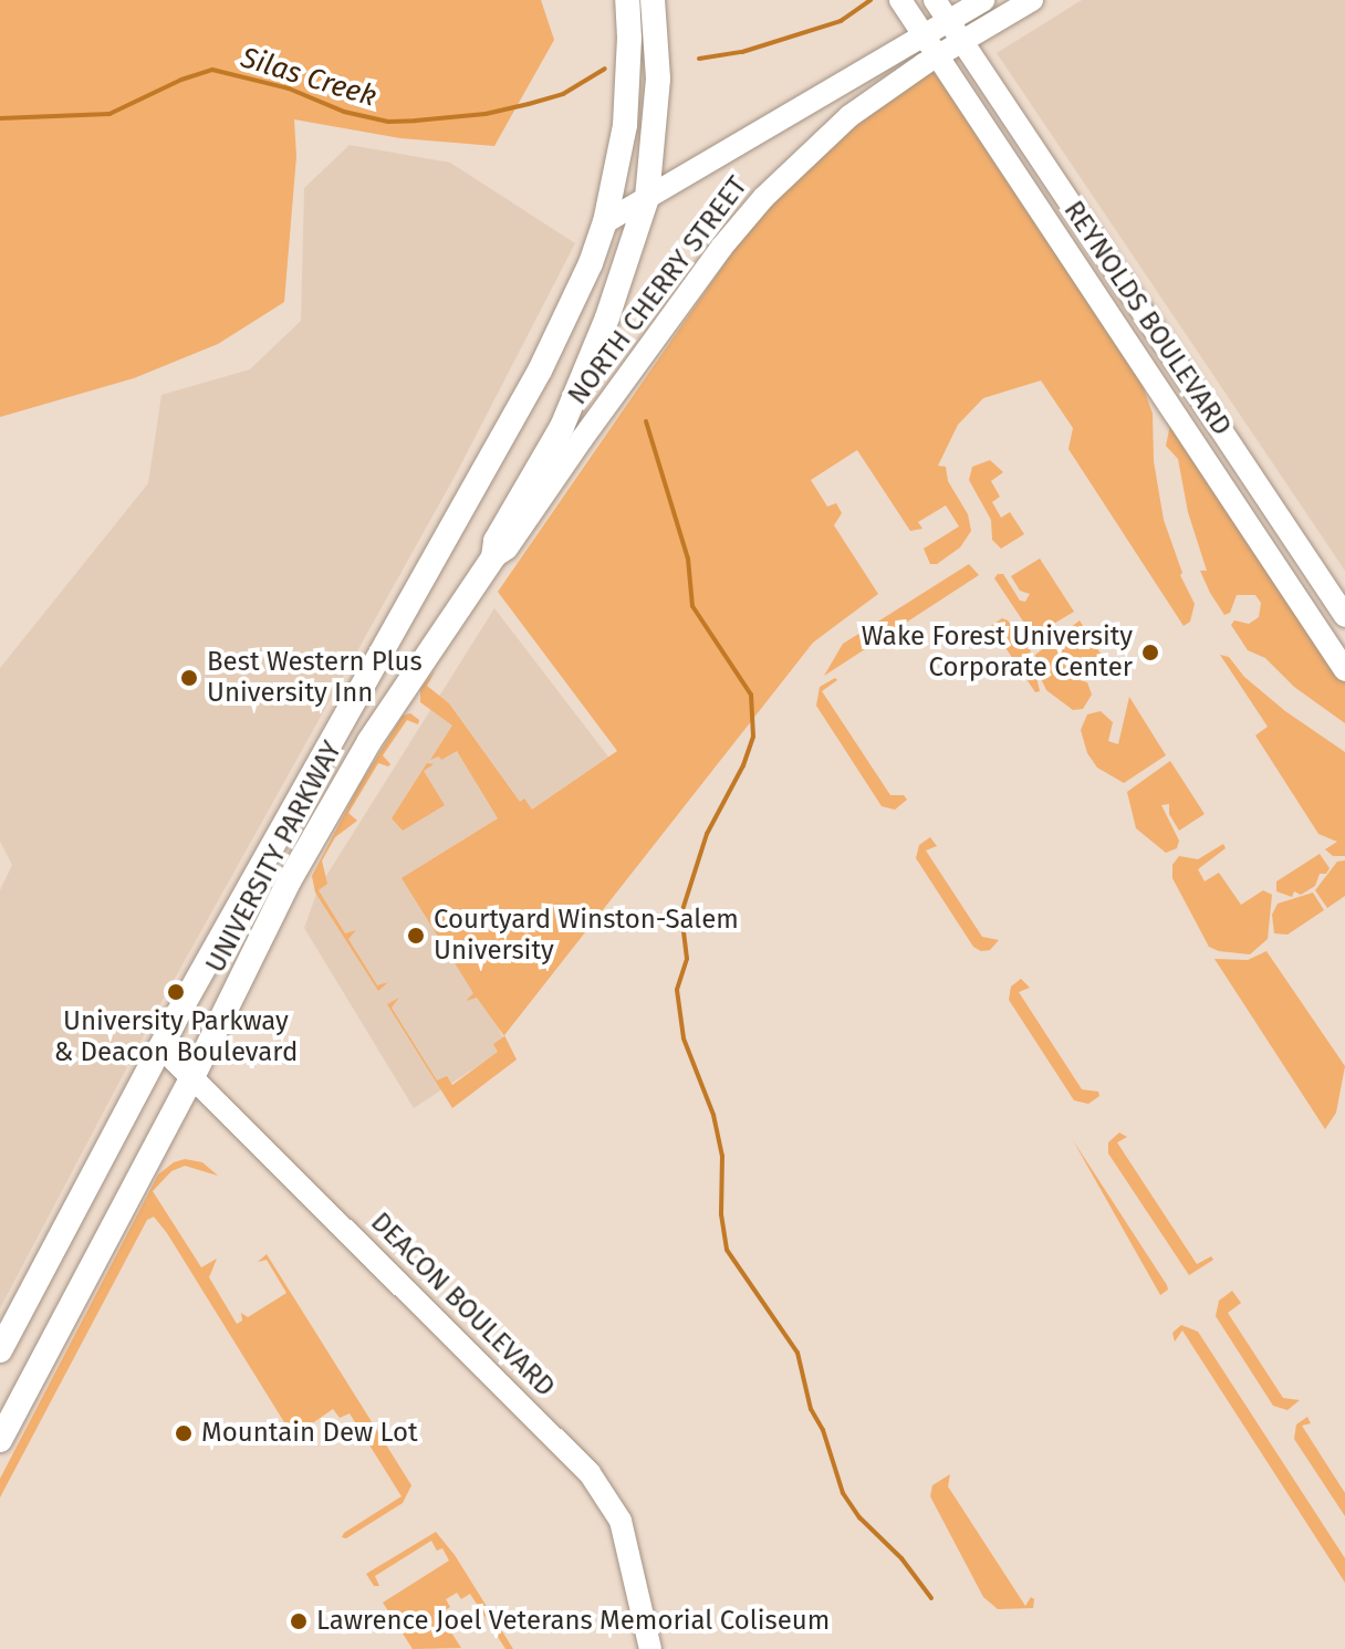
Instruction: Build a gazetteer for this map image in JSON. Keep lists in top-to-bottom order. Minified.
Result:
{"streets":{"main road":["NORTH CHERRY STREET","REYNOLDS BOULEVARD","UNIVERSITY PARKWAY","DEACON BOULEVARD"]},"crossings":[["NORTH CHERRY STREET","REYNOLDS BOULEVARD"],["NORTH CHERRY STREET","UNIVERSITY PARKWAY"],["UNIVERSITY PARKWAY","DEACON BOULEVARD"]],"water":["Silas Creek"],"places":["Wake Forest University Corporate Center","Best Western Plus University Inn","Courtyard Winston-Salem University","University Parkway & Deacon Boulevard","Mountain Dew Lot","Lawrence Joel Veterans Memorial Coliseum"]}
